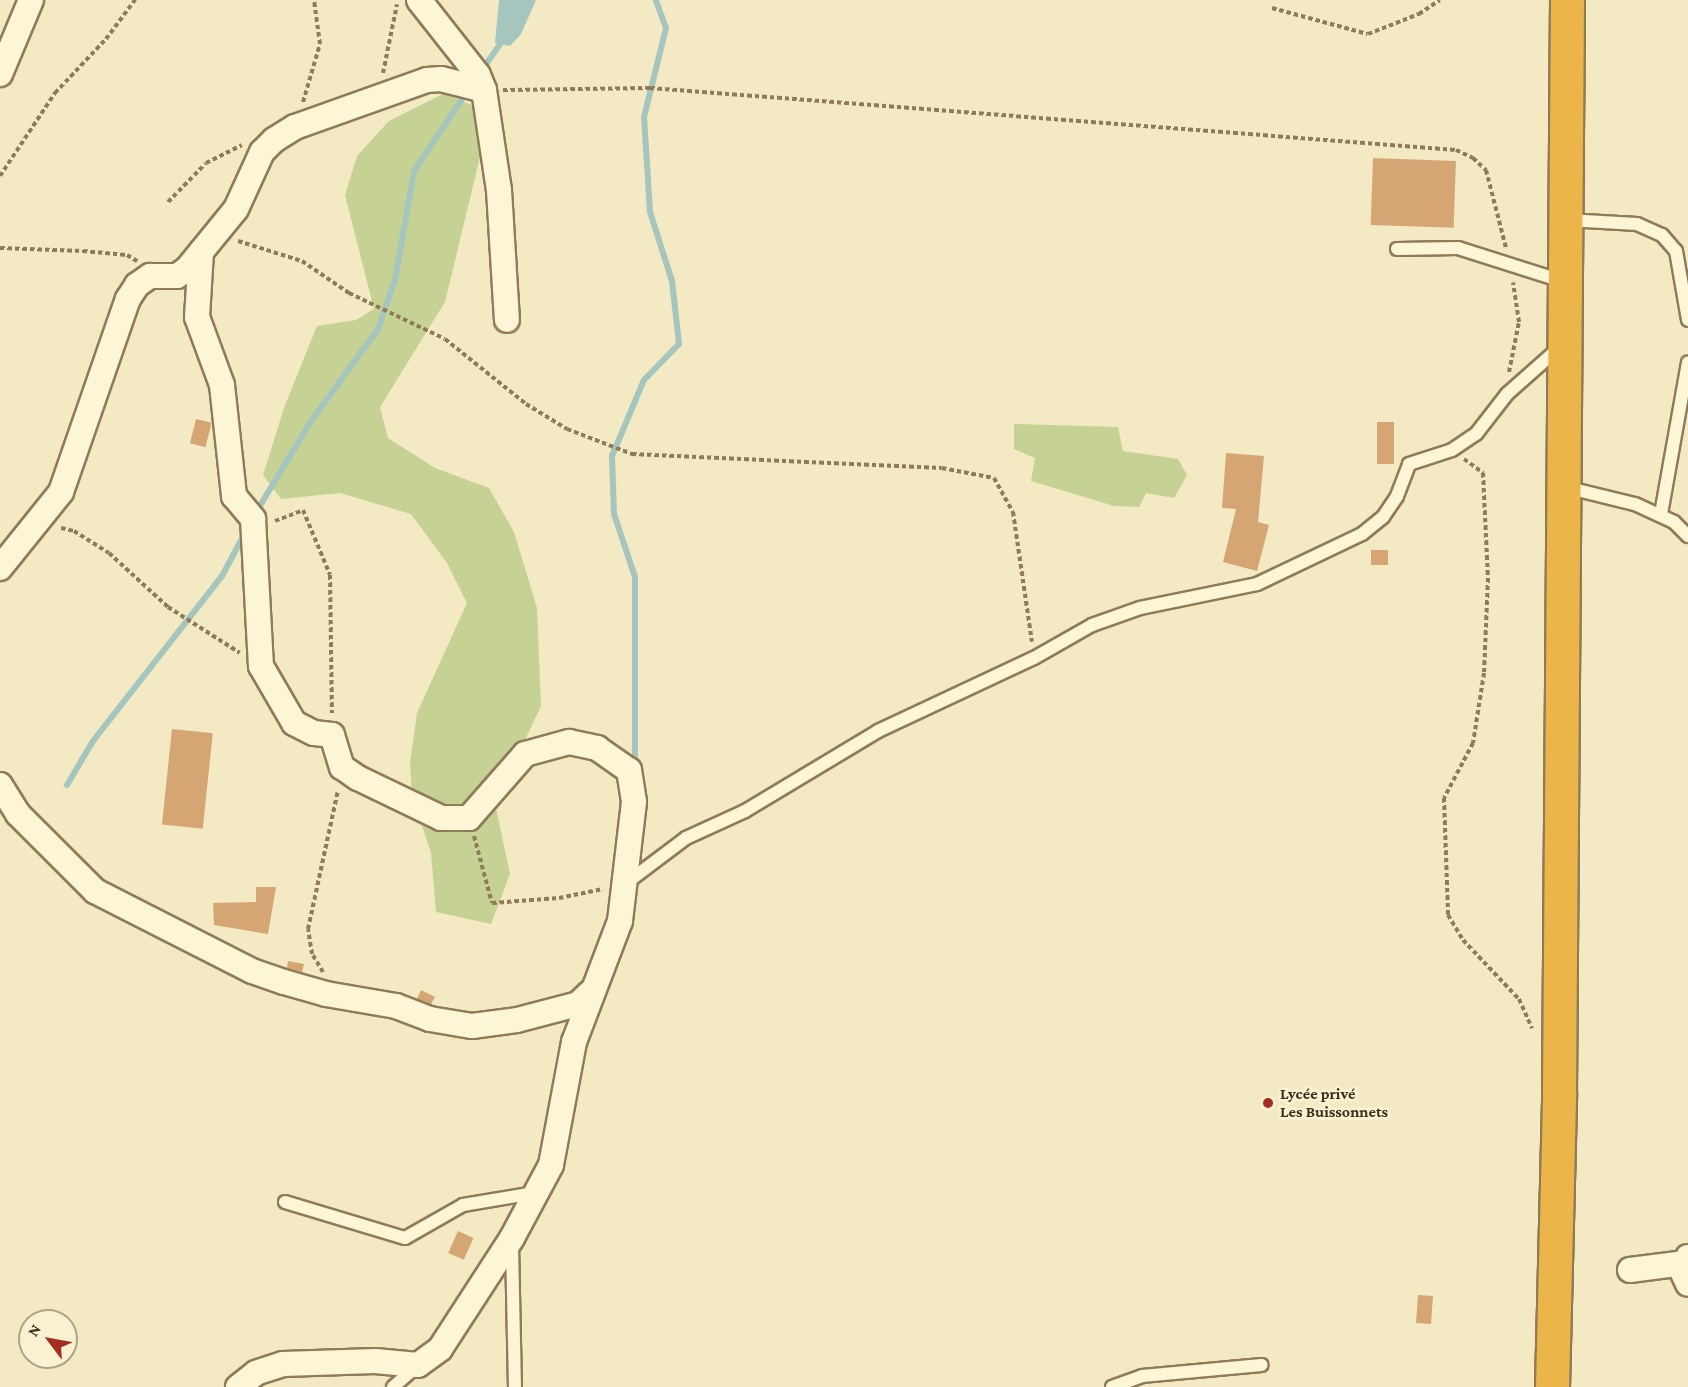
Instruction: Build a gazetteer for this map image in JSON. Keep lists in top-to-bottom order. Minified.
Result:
{"places":["Lycée privé Les Buissonnets"],"north":"top left"}
